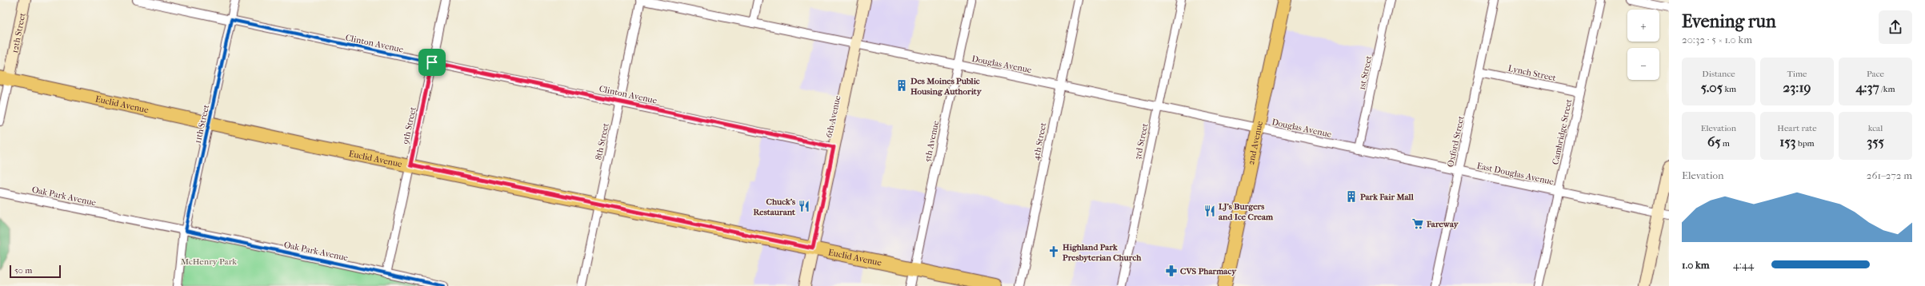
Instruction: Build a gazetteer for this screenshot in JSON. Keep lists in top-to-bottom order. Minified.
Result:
{"streets":{"main road":["12th Street","Euclid Avenue","6th Avenue","2nd Avenue"],"street":["Clinton Avenue","Douglas Avenue","1st Street","Lynch Street","11th Street","9th Street","Cambridge Street","8th Street","5th Avenue","4th Street","3rd Street","Oxford Street","East Douglas Avenue","Oak Park Avenue"]},"crossings":[["12th Street","Euclid Avenue"],["Clinton Avenue","6th Avenue"],["Clinton Avenue","11th Street"],["Clinton Avenue","9th Street"],["Clinton Avenue","8th Street"],["Douglas Avenue","1st Street"],["Douglas Avenue","6th Avenue"],["Douglas Avenue","8th Street"],["Douglas Avenue","5th Avenue"],["Douglas Avenue","4th Street"],["Douglas Avenue","3rd Street"],["Douglas Avenue","2nd Avenue"],["Douglas Avenue","East Douglas Avenue"],["1st Street","East Douglas Avenue"],["Lynch Street","Cambridge Street"],["Lynch Street","Oxford Street"],["Euclid Avenue","6th Avenue"],["Euclid Avenue","11th Street"],["Euclid Avenue","9th Street"],["Euclid Avenue","8th Street"],["Euclid Avenue","5th Avenue"],["11th Street","Oak Park Avenue"],["9th Street","Oak Park Avenue"],["Cambridge Street","East Douglas Avenue"],["Oxford Street","East Douglas Avenue"]],"parks":["McHenry Park"],"places":{"building":["Des Moines Public Housing Authority","Park Fair Mall"],"restaurant":["Chuck's Restaurant","LJ's Burgers and Ice Cream"],"supermarket":["Fareway"],"church":["Highland Park Presbyterian Church"],"pharmacy":["CVS Pharmacy"]},"scale_bar":"50 m","page":{"heading":["Evening run","20:32 · 5 × 1.0 km"],"map_buttons":["+","−"],"stats":[["Distance","5.05 km"],["Time","23:19"],["Pace","4:37 /km"],["Elevation","65 m"],["Heart rate","153 bpm"],["kcal","355"]],"chart":["Elevation","261–272 m"],"list":[{"name":"1.0 km","note":"4:44"}],"scale":"50 m"}}
